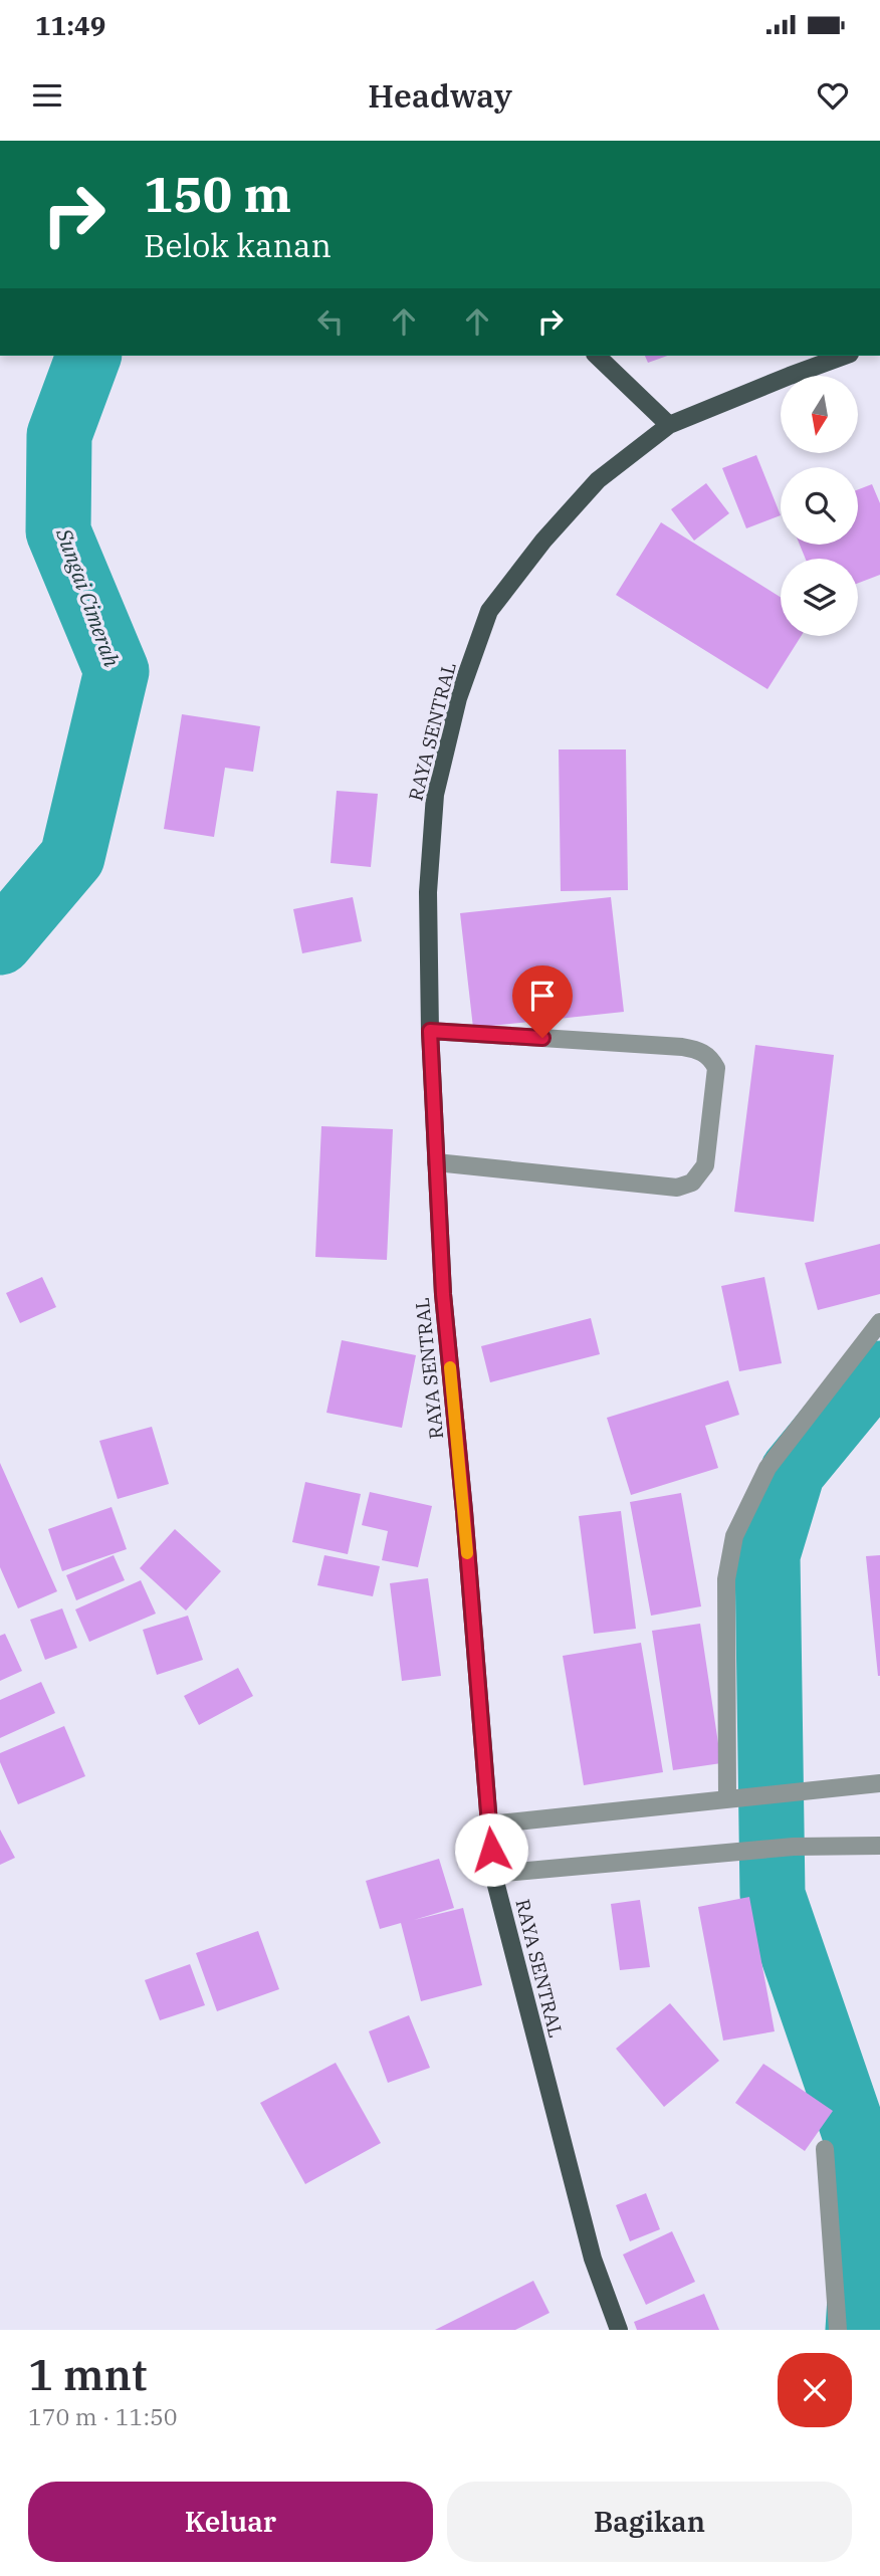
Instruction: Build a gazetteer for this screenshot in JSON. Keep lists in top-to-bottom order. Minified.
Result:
{"streets":{"main road":["RAYA SENTRAL"]},"water":["Sungai Cimerah"],"north":"bottom","page":{"status":"11:49","header":"Headway","turn":["150 m","Belok kanan"],"heading":["1 mnt","170 m · 11:50"],"buttons":["Keluar","Bagikan"]}}
